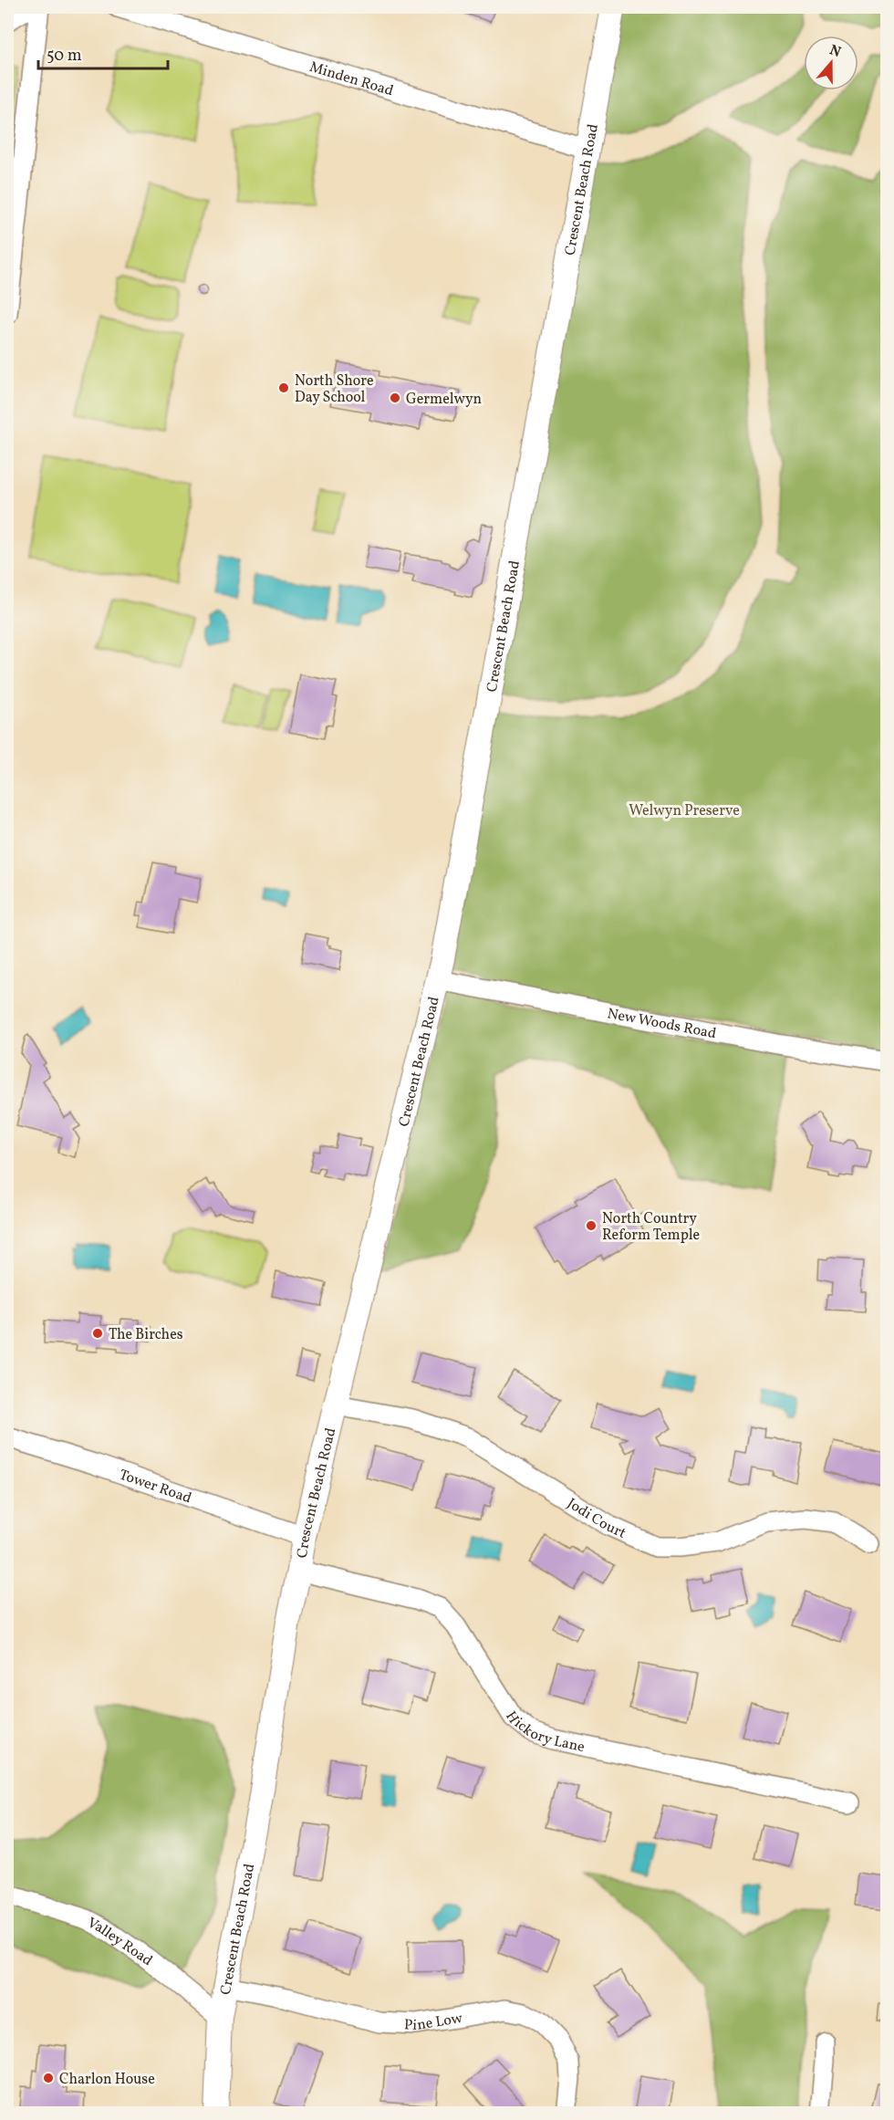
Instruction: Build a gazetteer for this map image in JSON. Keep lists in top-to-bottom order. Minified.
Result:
{"streets":{"street":["Minden Road","Crescent Beach Road","New Woods Road","Tower Road","Jodi Court","Hickory Lane","Valley Road","Pine Low"]},"crossings":[["Minden Road","Crescent Beach Road"],["Crescent Beach Road","New Woods Road"],["Crescent Beach Road","Tower Road"],["Crescent Beach Road","Jodi Court"],["Crescent Beach Road","Hickory Lane"],["Crescent Beach Road","Valley Road"],["Crescent Beach Road","Pine Low"]],"parks":["Welwyn Preserve"],"places":["North Shore Day School","Germelwyn","North Country Reform Temple","The Birches","Charlon House"],"scale_bar":"50 m","north":"top"}
